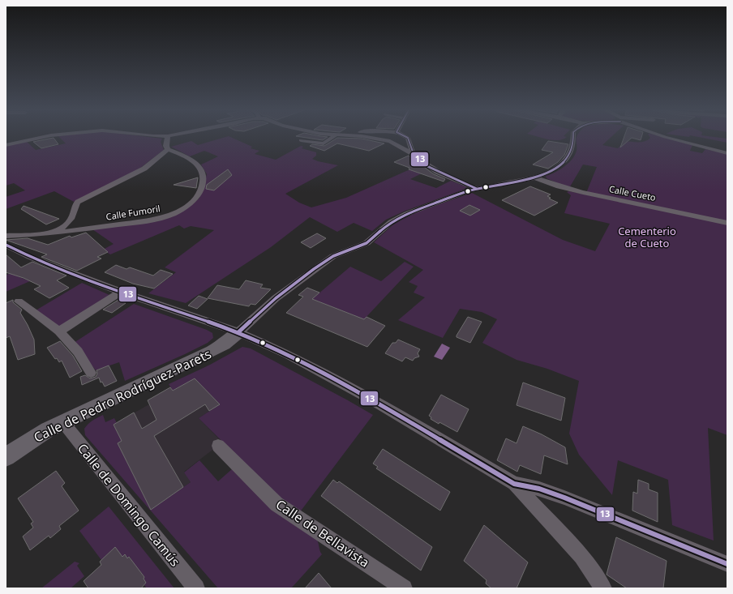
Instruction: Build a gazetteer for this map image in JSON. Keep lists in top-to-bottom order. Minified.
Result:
{"streets":{"main road":["Calle de Pedro Rodríguez-Parets"],"street":["Calle Cueto","Calle Fumoril","Calle de Domingo Camús","Calle de Bellavista"]},"crossings":[["Calle de Pedro Rodríguez-Parets","Calle de Domingo Camús"]],"parks":["Cementerio de Cueto"],"lines":["transit line 13"]}
